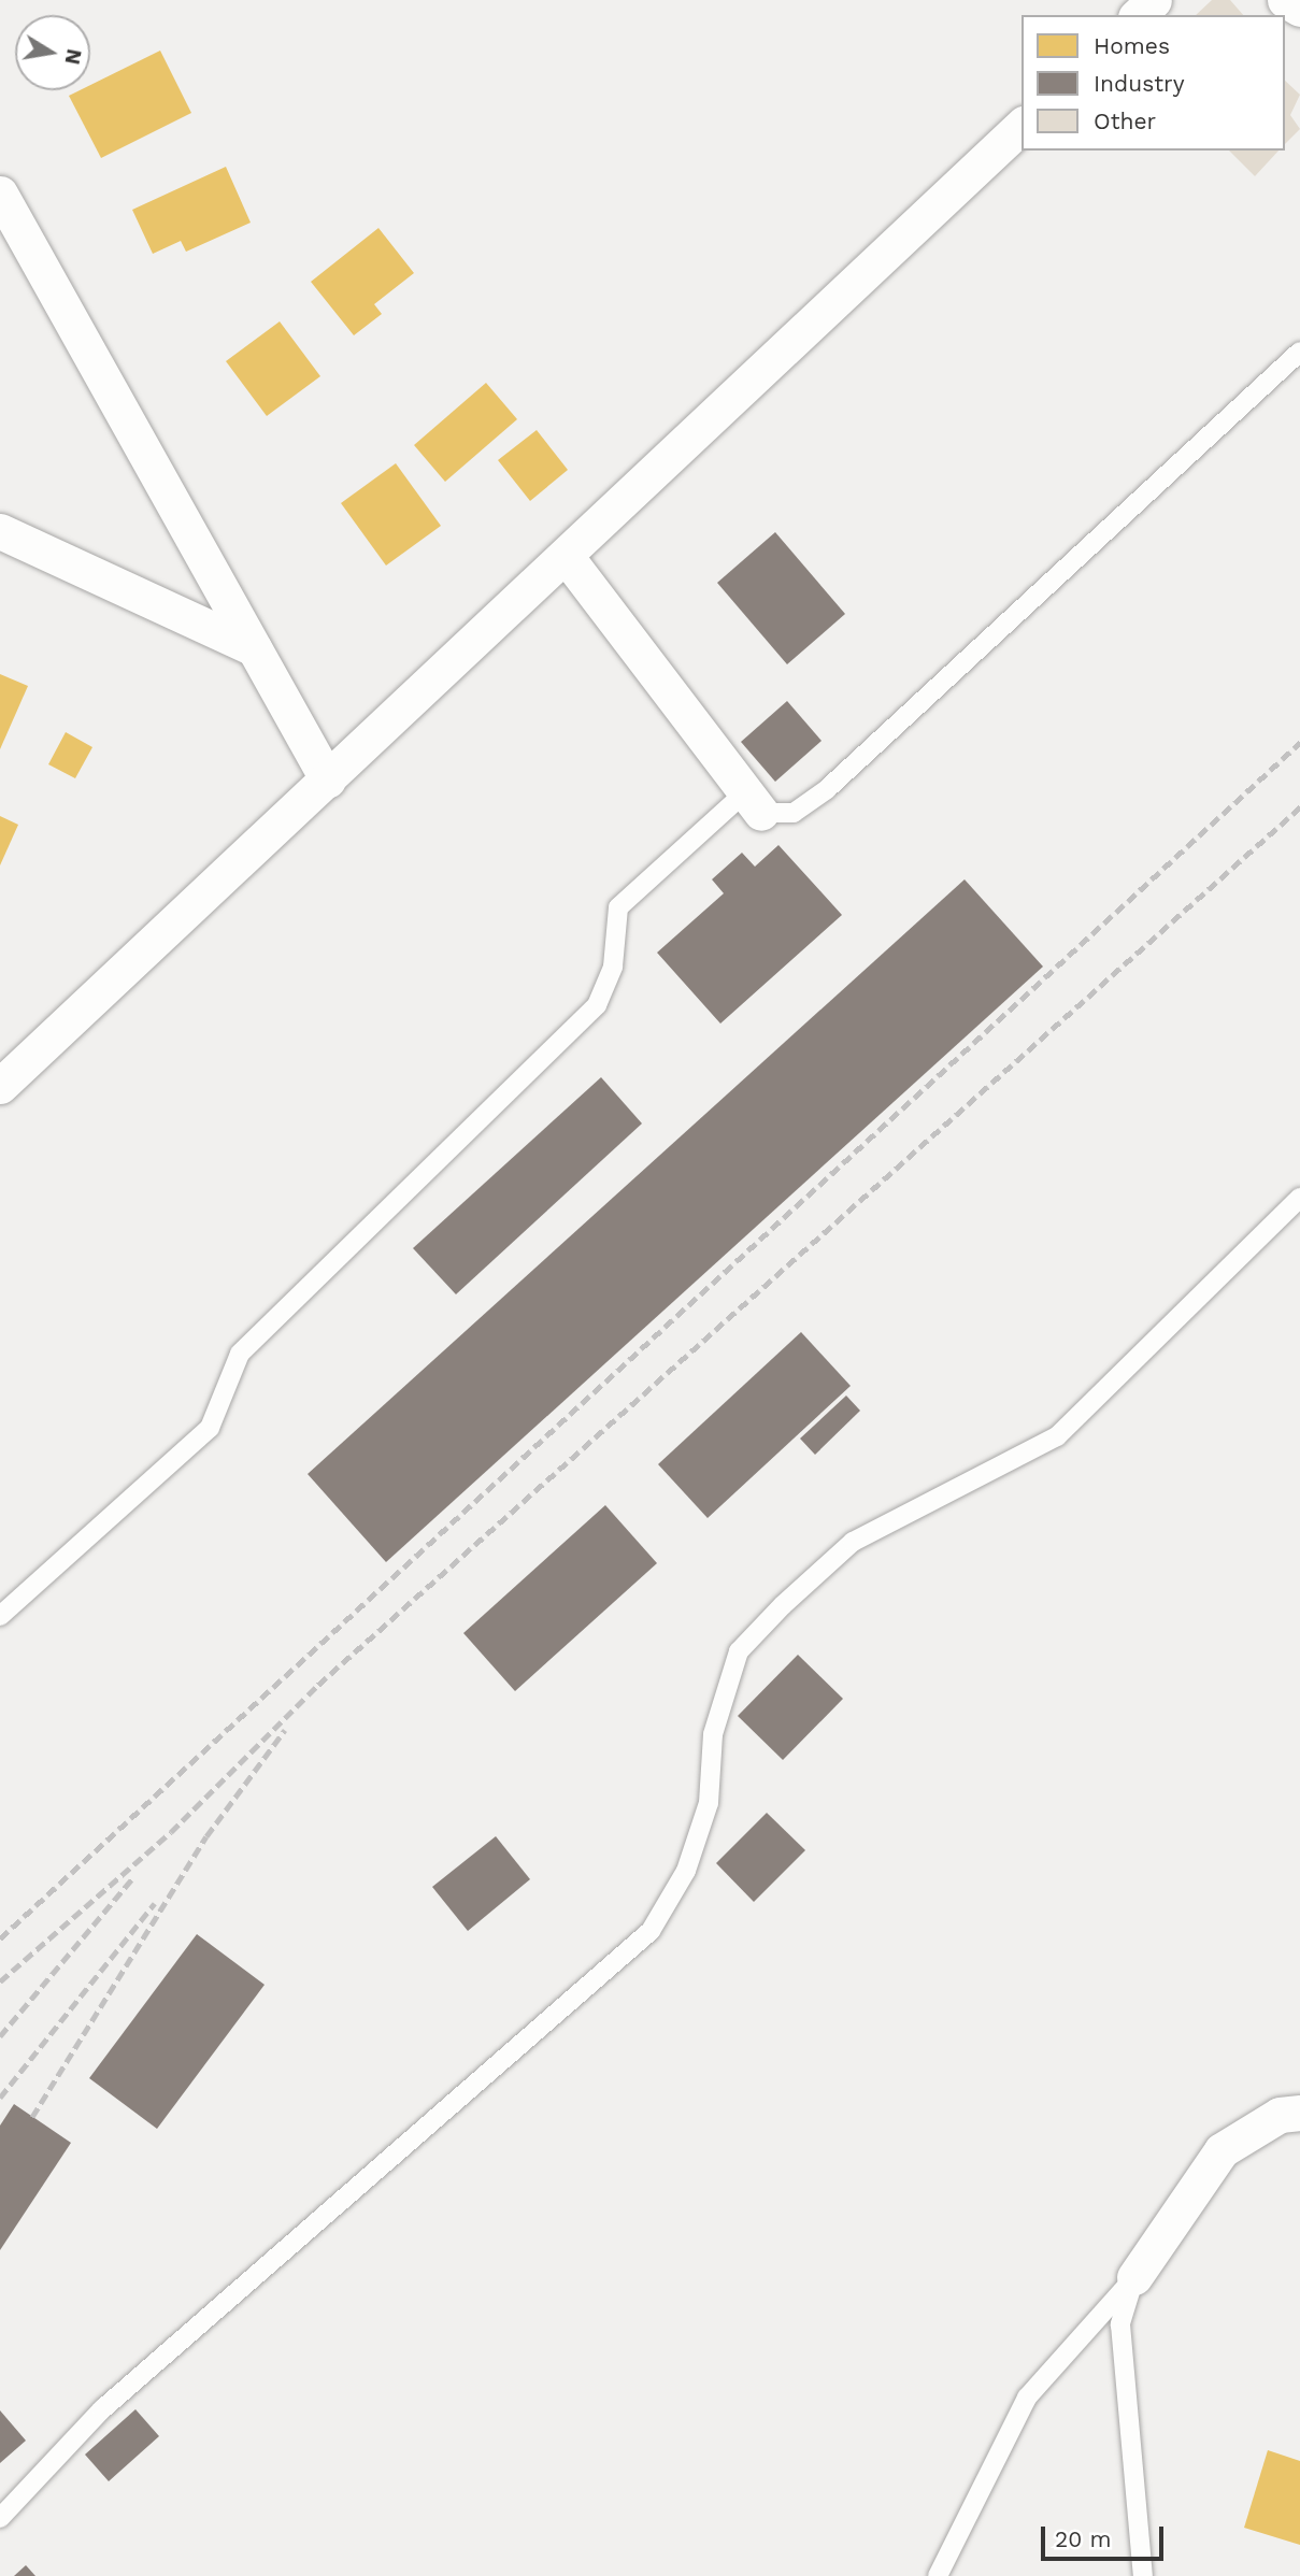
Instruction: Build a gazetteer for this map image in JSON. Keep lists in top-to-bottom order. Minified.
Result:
{"legend":["Homes","Industry","Other"],"scale_bar":"20 m","north":"right"}
